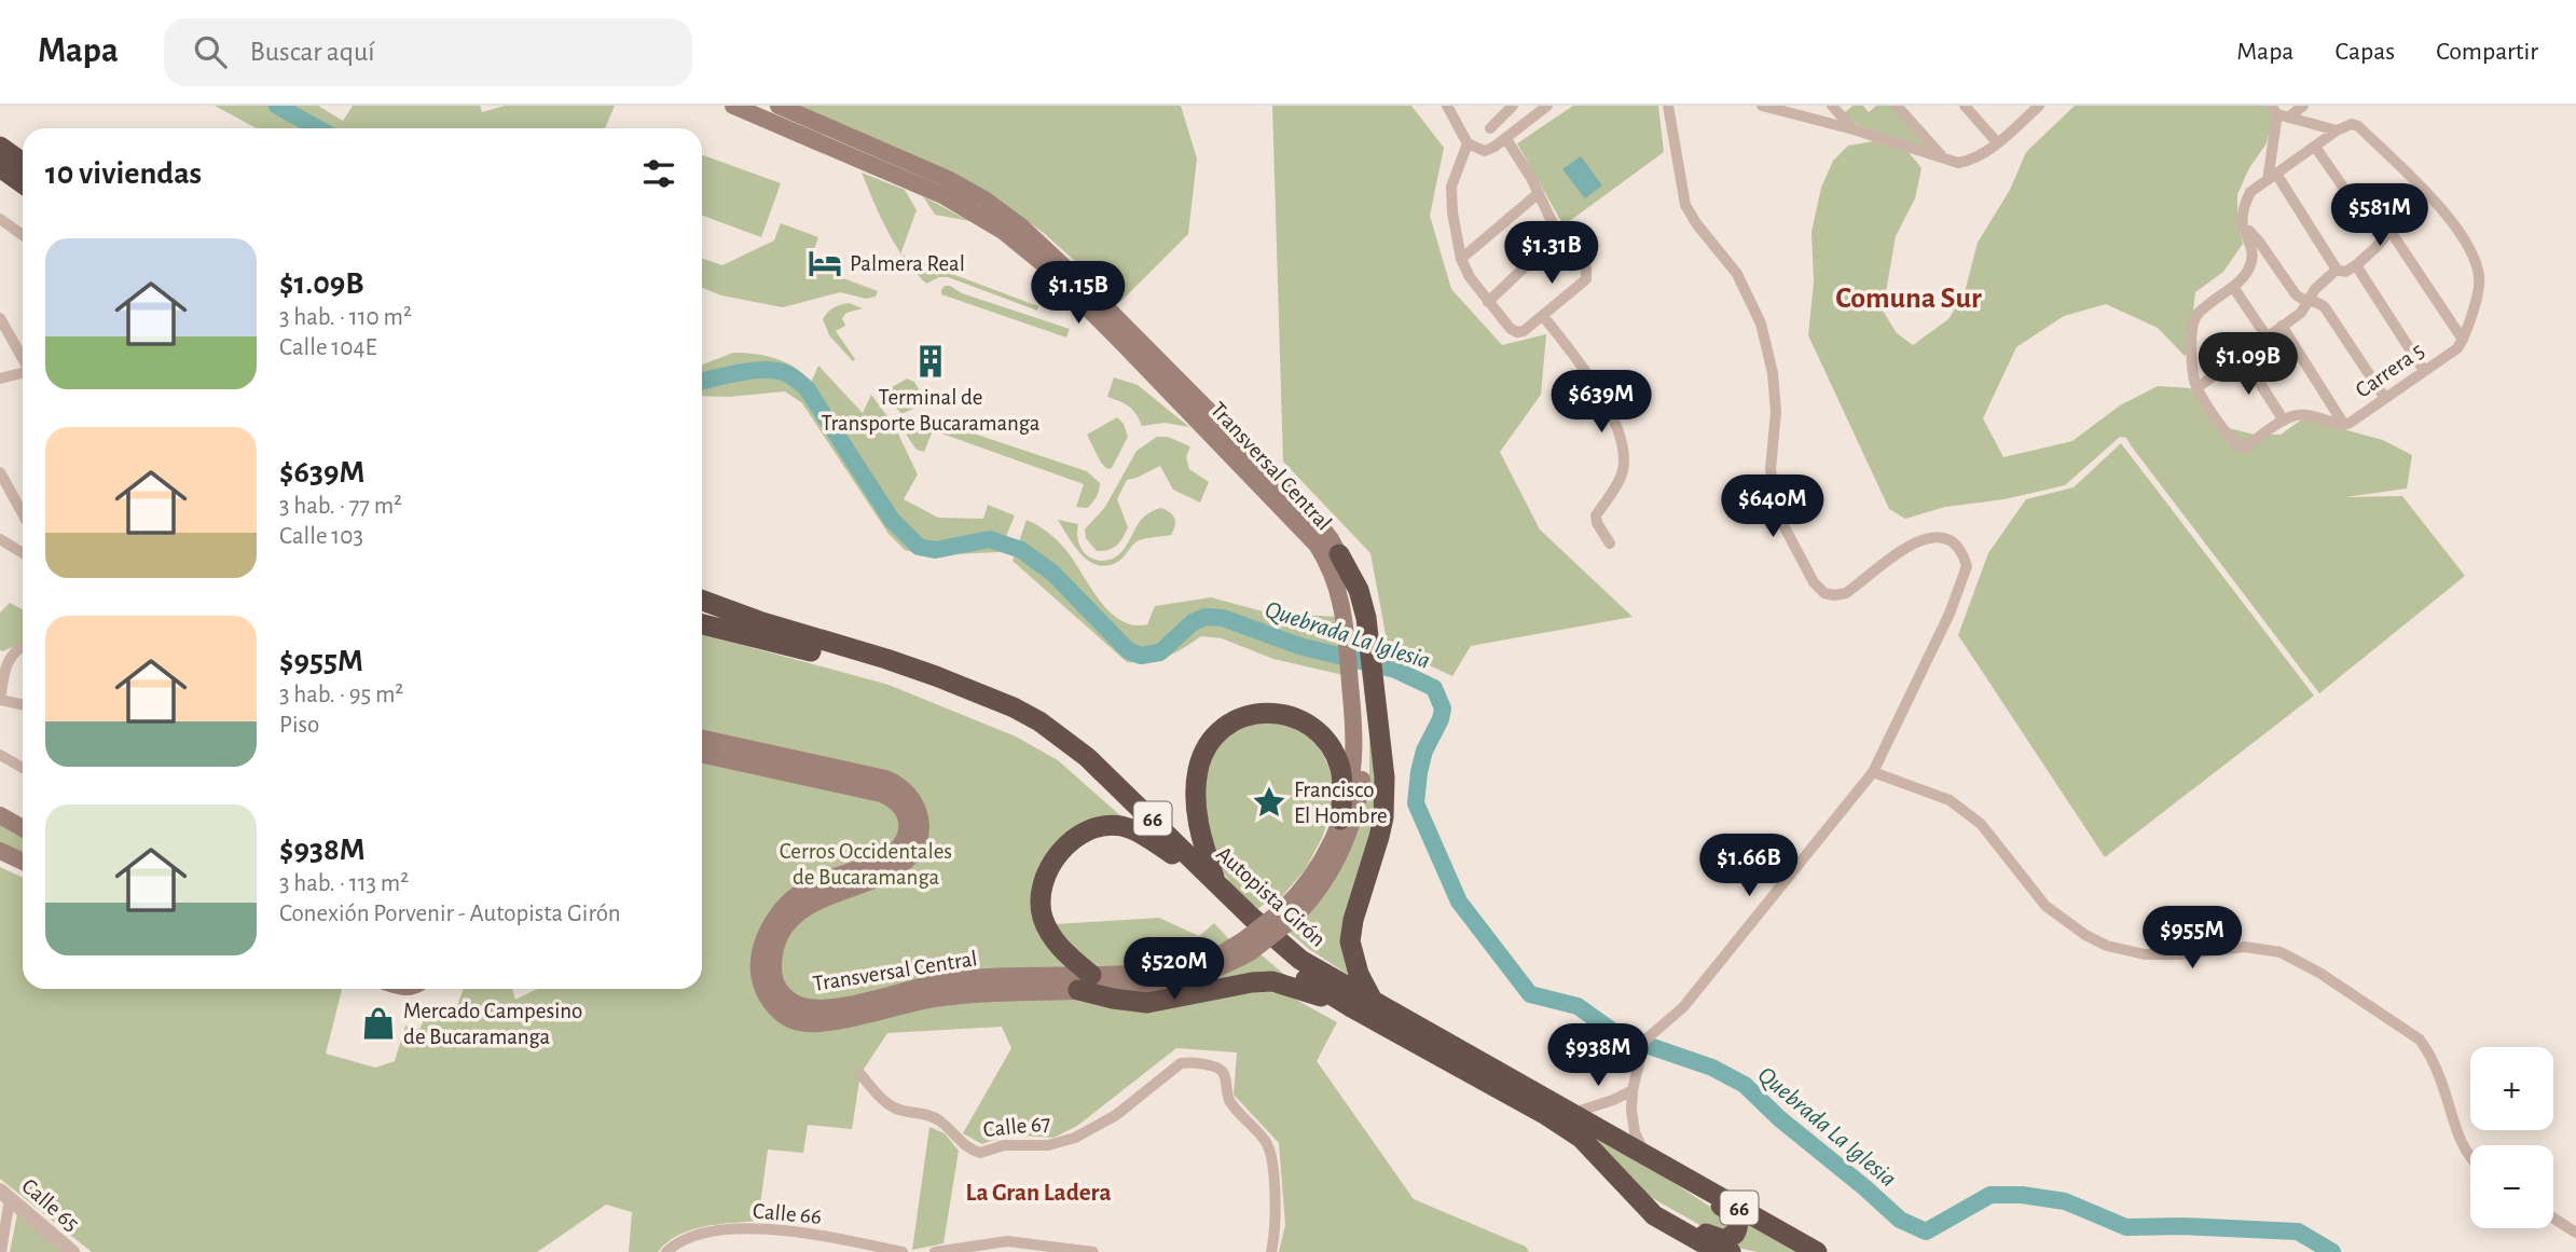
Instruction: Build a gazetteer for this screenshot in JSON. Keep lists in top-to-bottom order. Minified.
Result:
{"streets":{"highway":["66","Autopista Girón"],"main road":["Transversal Central"],"street":["Carrera 5","Calle 67","Calle 65","Calle 66"]},"districts":["Comuna Sur","La Gran Ladera"],"water":["Quebrada La Iglesia"],"parks":["Cerros Occidentales de Bucaramanga"],"places":{"hotel":["Palmera Real"],"building":["Terminal de Transporte Bucaramanga"],"place":["Francisco El Hombre"],"shop":["Mercado Campesino de Bucaramanga"]},"page":{"header":"Mapa","search":"Buscar aquí","nav":["Mapa","Capas","Compartir"],"heading":"10 viviendas","price":["$581M","$1.31B","$1.15B","$1.09B","$639M","$640M","$1.66B","$955M","$520M","$938M"],"list":[{"name":"$1.09B","note":"3 hab. · 110 m² · Calle 104E"},{"name":"$639M","note":"3 hab. · 77 m² · Calle 103"},{"name":"$955M","note":"3 hab. · 95 m² · Piso"},{"name":"$938M","note":"3 hab. · 113 m² · Conexión Porvenir - Autopista Girón"}],"map_buttons":["+","−"]}}
